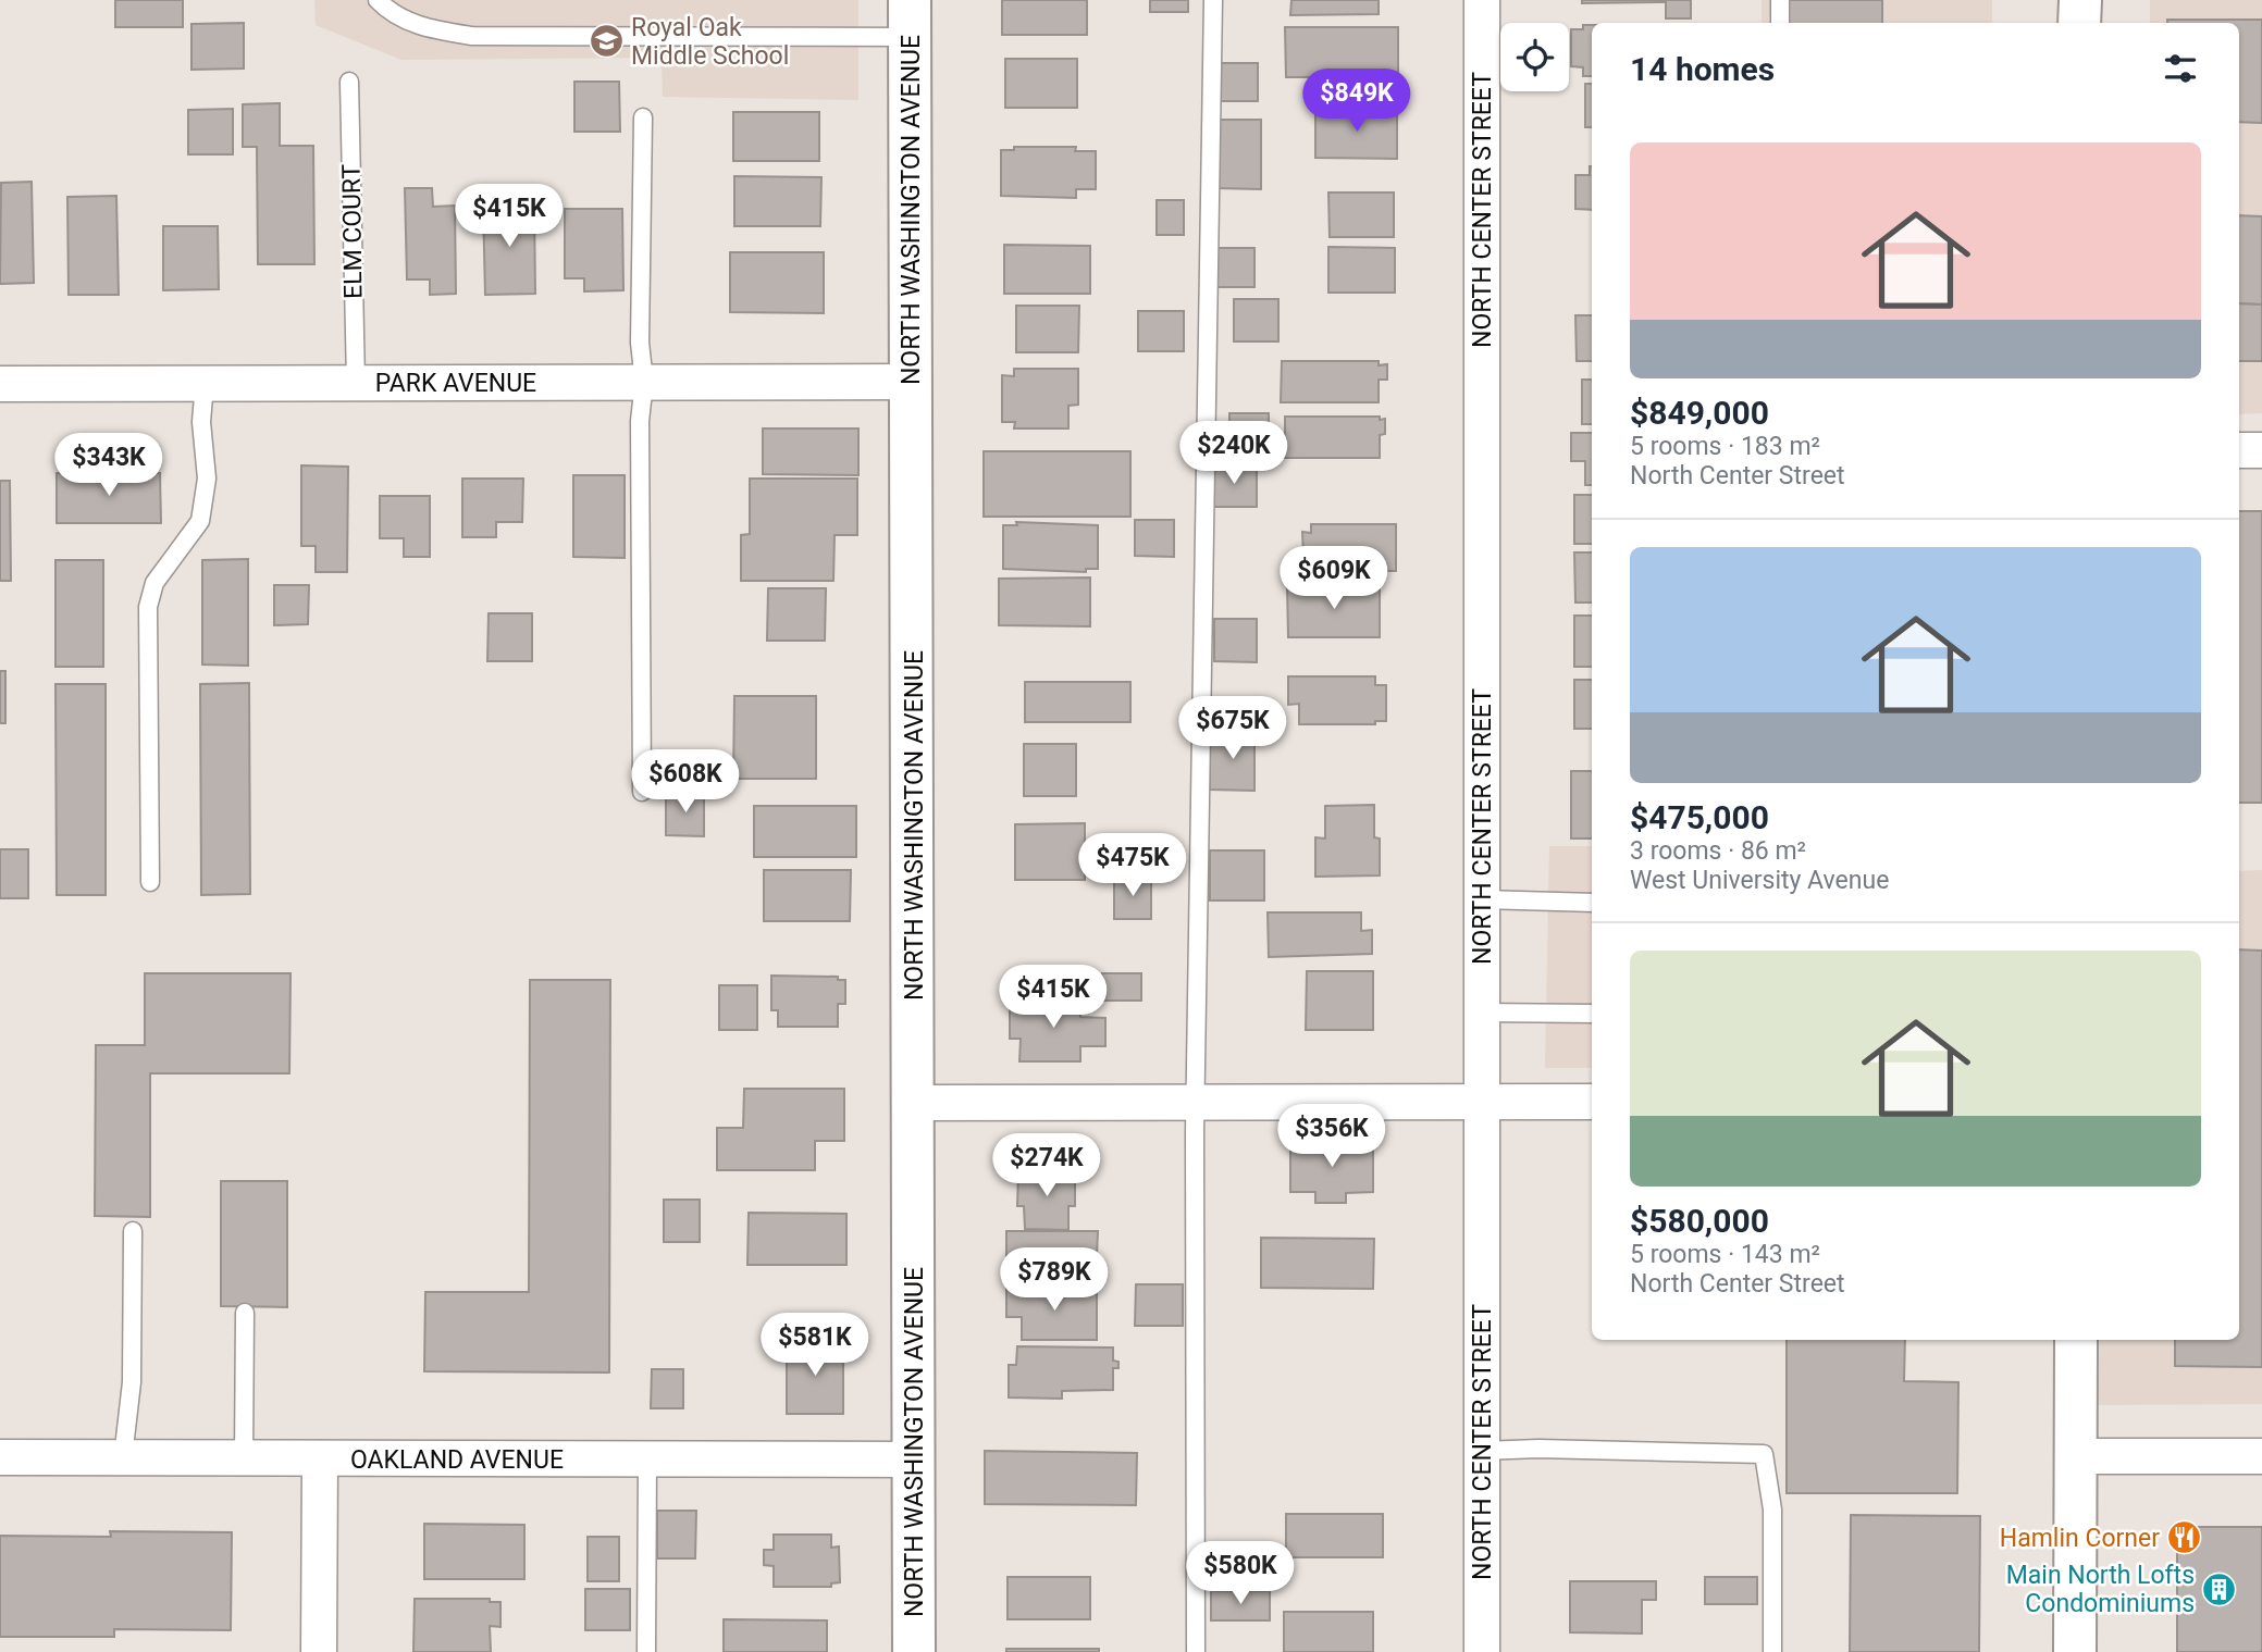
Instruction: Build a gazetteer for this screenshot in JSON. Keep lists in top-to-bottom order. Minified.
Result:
{"streets":{"street":["NORTH WASHINGTON AVENUE","NORTH CENTER STREET","PARK AVENUE","OAKLAND AVENUE"],"lane":["ELM COURT"]},"crossings":[["NORTH WASHINGTON AVENUE","PARK AVENUE"],["NORTH WASHINGTON AVENUE","OAKLAND AVENUE"],["ELM COURT","PARK AVENUE"]],"places":{"school or university":["Royal Oak Middle School"],"restaurant":["Hamlin Corner"],"building":["Main North Lofts Condominiums"]},"page":{"heading":"14 homes","price":["$849K","$415K","$240K","$343K","$609K","$675K","$608K","$475K","$415K","$356K","$274K","$789K","$581K","$580K"],"list":[{"name":"$849,000","note":"5 rooms · 183 m² · North Center Street"},{"name":"$475,000","note":"3 rooms · 86 m² · West University Avenue"},{"name":"$580,000","note":"5 rooms · 143 m² · North Center Street"}]}}
